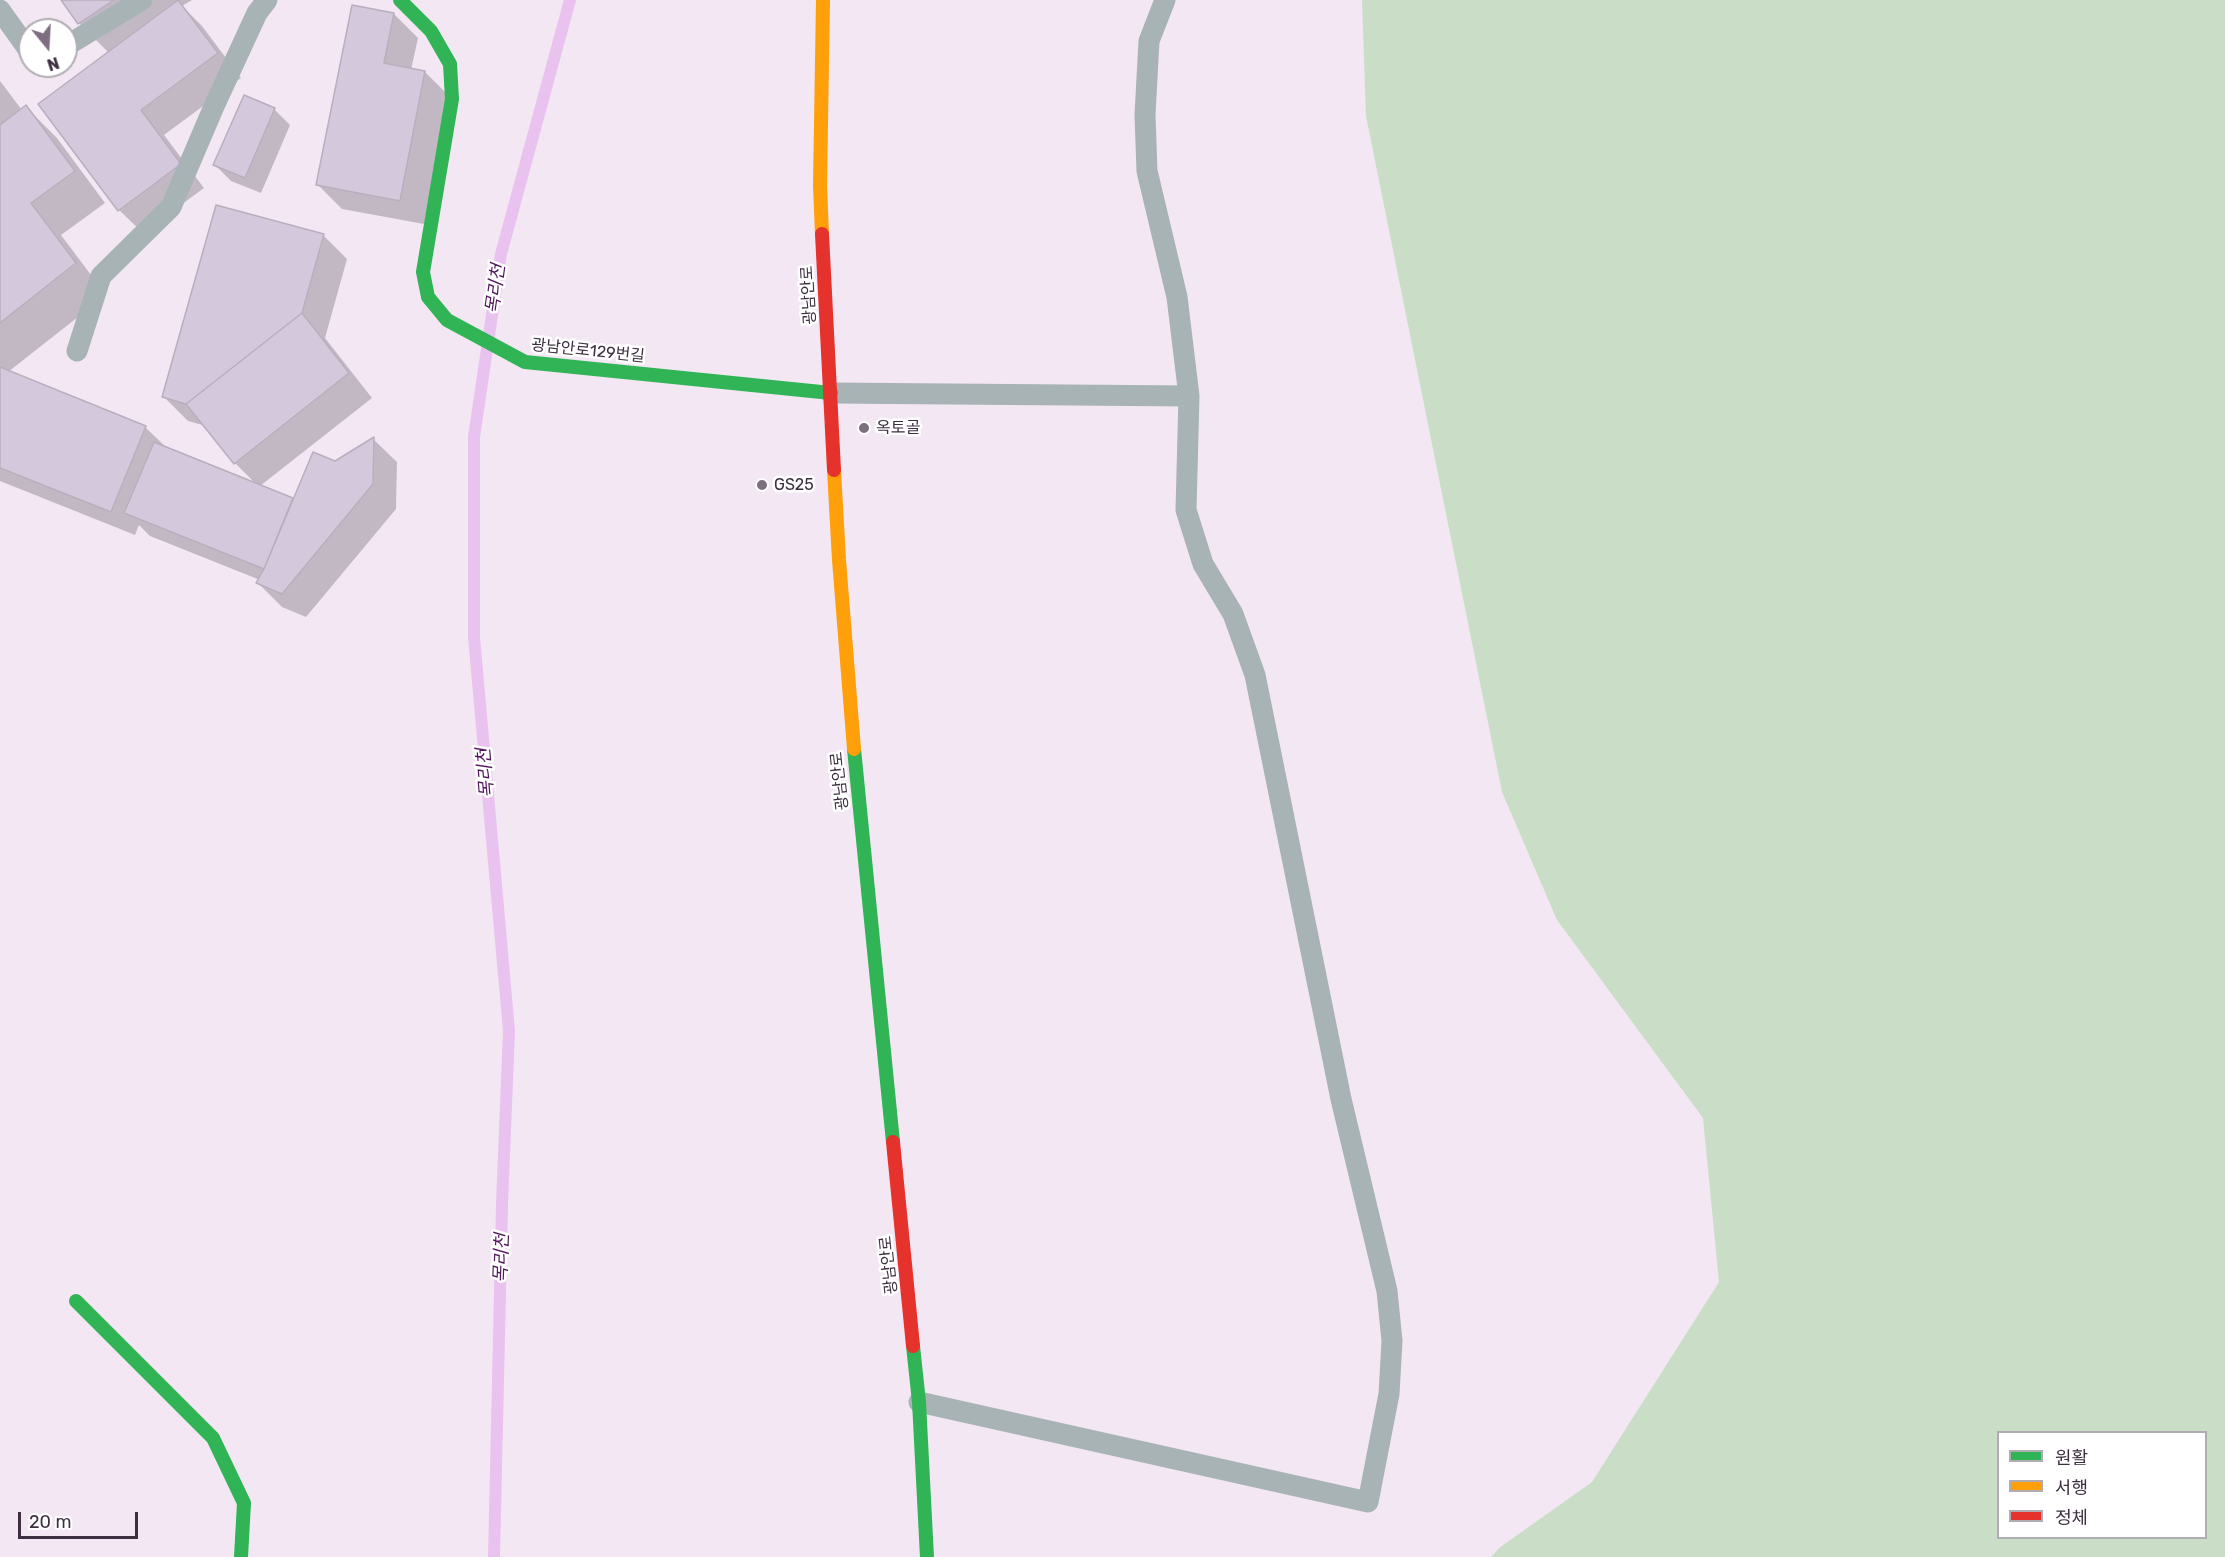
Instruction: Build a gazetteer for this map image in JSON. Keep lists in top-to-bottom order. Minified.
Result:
{"streets":{"street":["광남안로","광남안로129번길"]},"crossings":[["광남안로","광남안로129번길"]],"water":["목리천"],"places":["옥토골","GS25"],"legend":["원활","서행","정체"],"scale_bar":"20 m","north":"bottom"}
